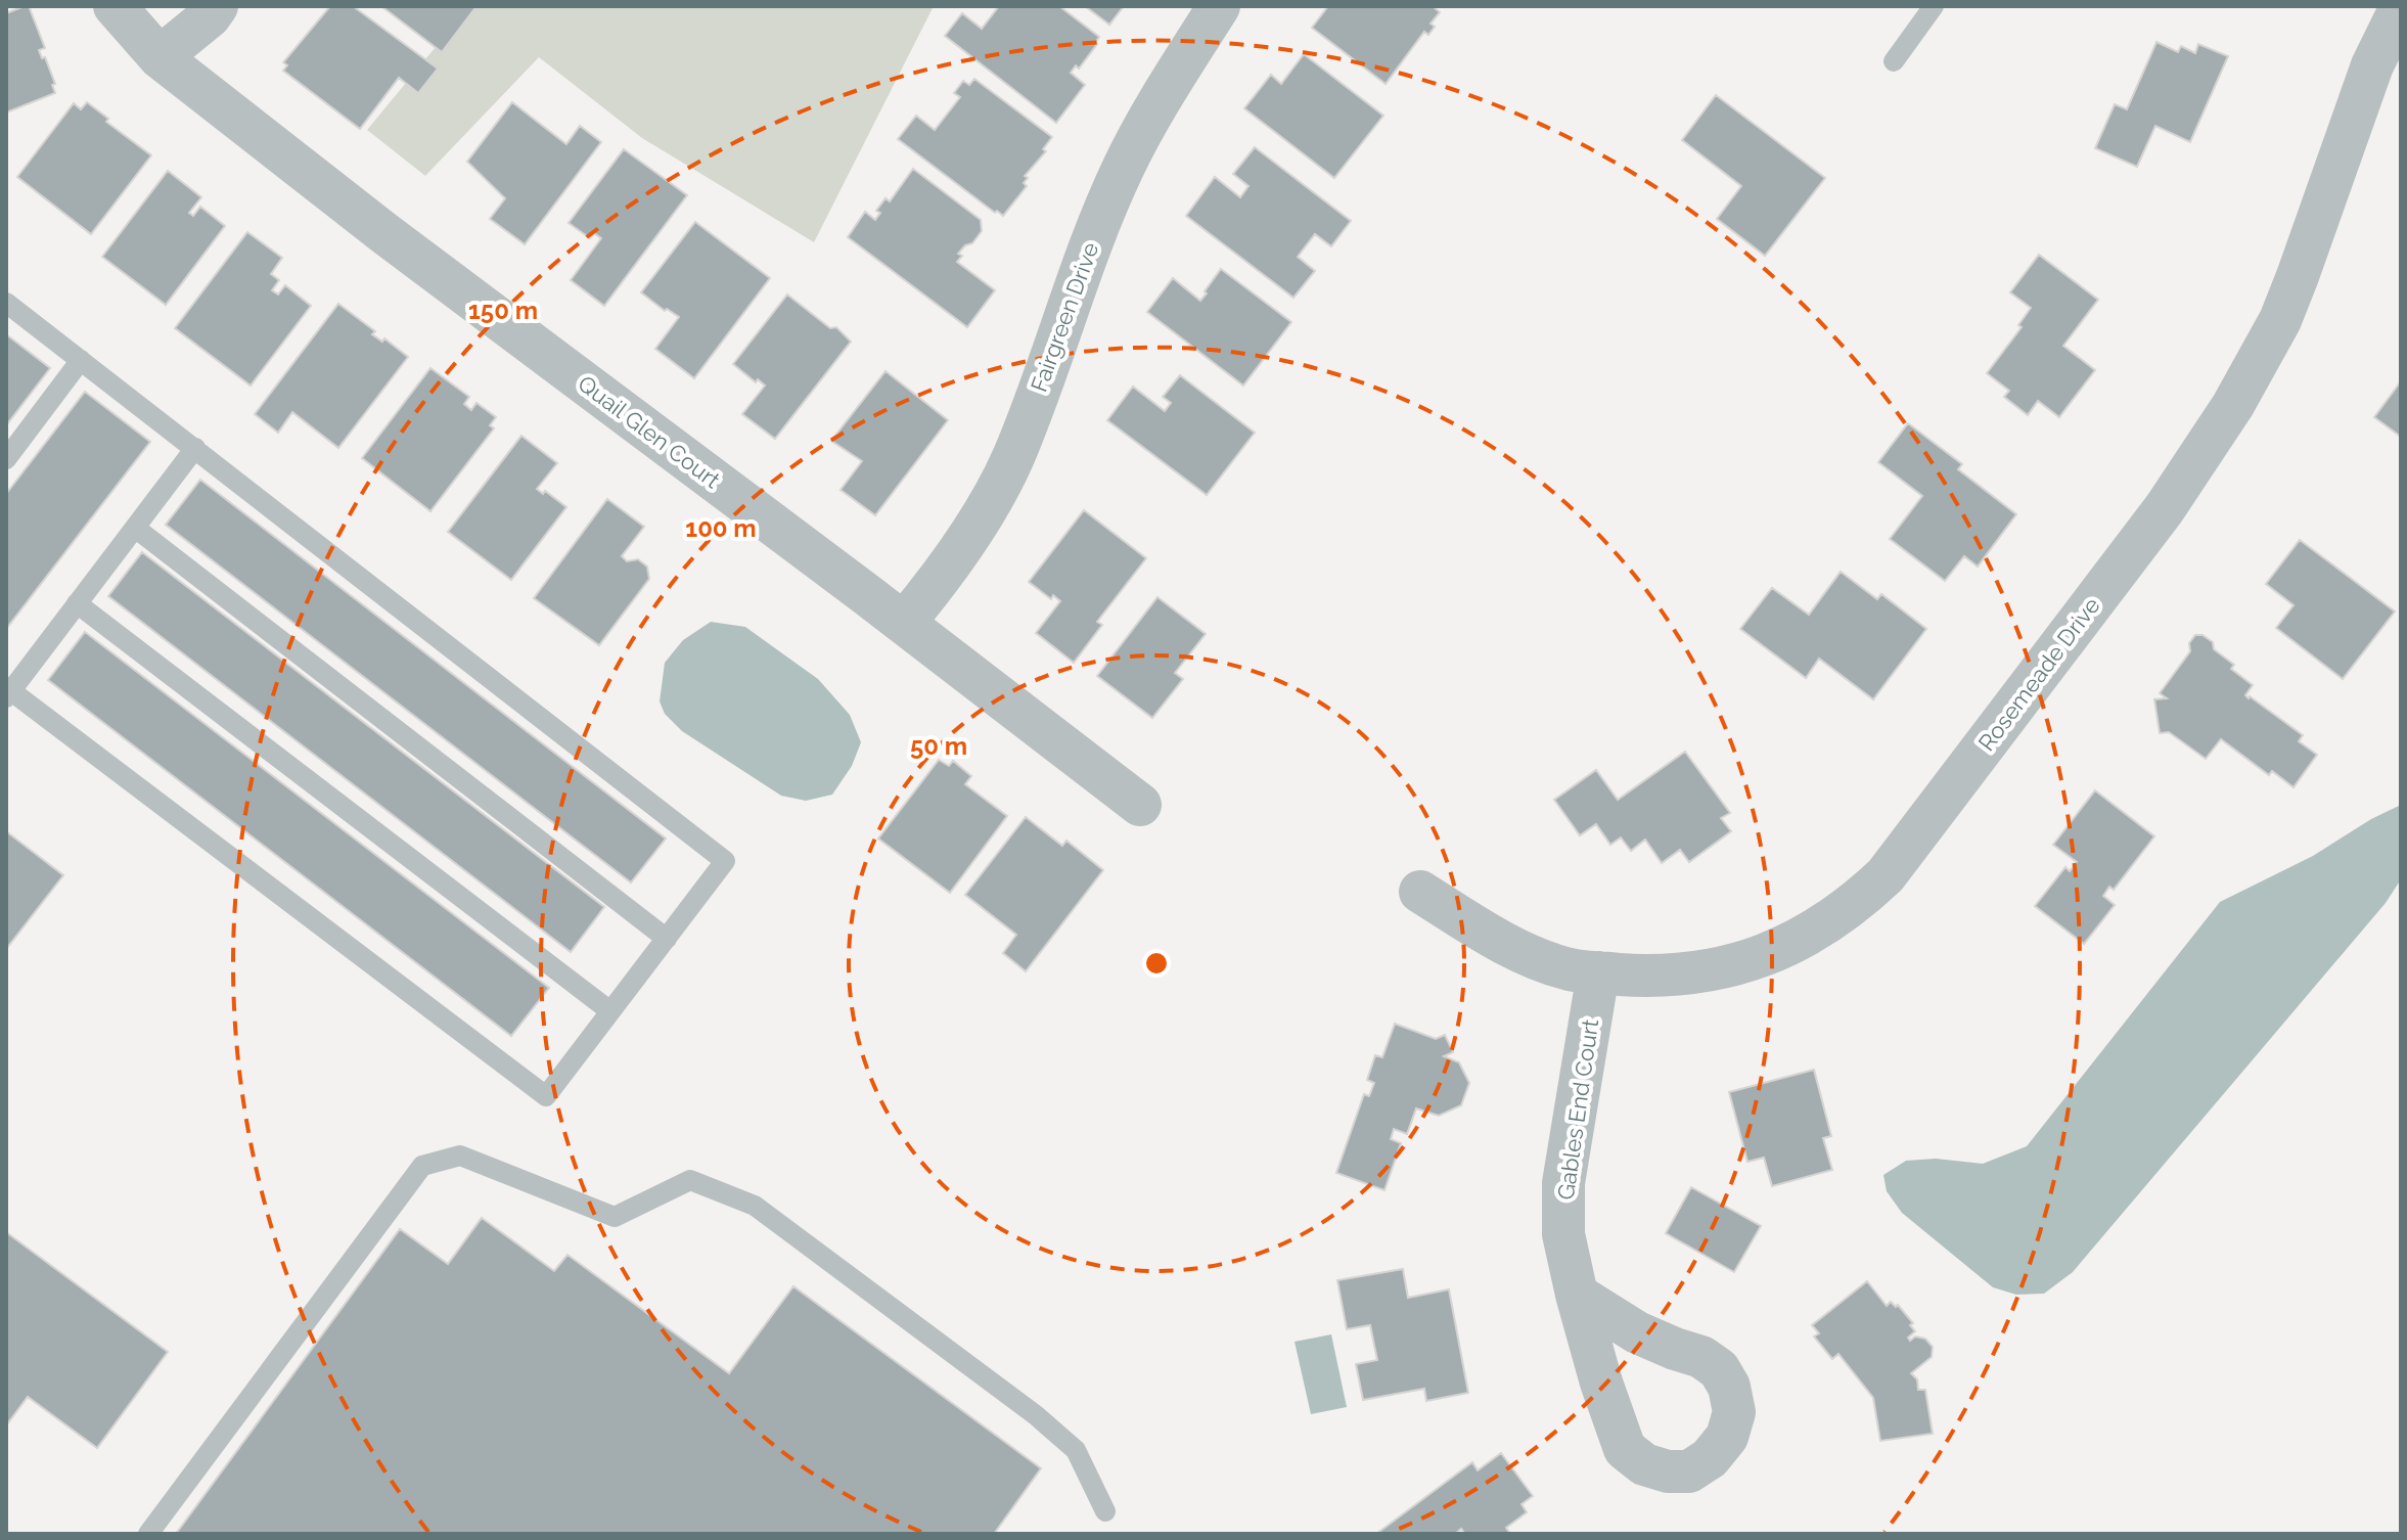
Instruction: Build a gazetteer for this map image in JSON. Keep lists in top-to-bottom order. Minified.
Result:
{"streets":{"street":["Fairgreen Drive","Quail Glen Court","Rosemeade Drive","Gables End Court"]},"crossings":[["Fairgreen Drive","Quail Glen Court"],["Rosemeade Drive","Gables End Court"]],"rings":["150 m","100 m","50 m"]}
